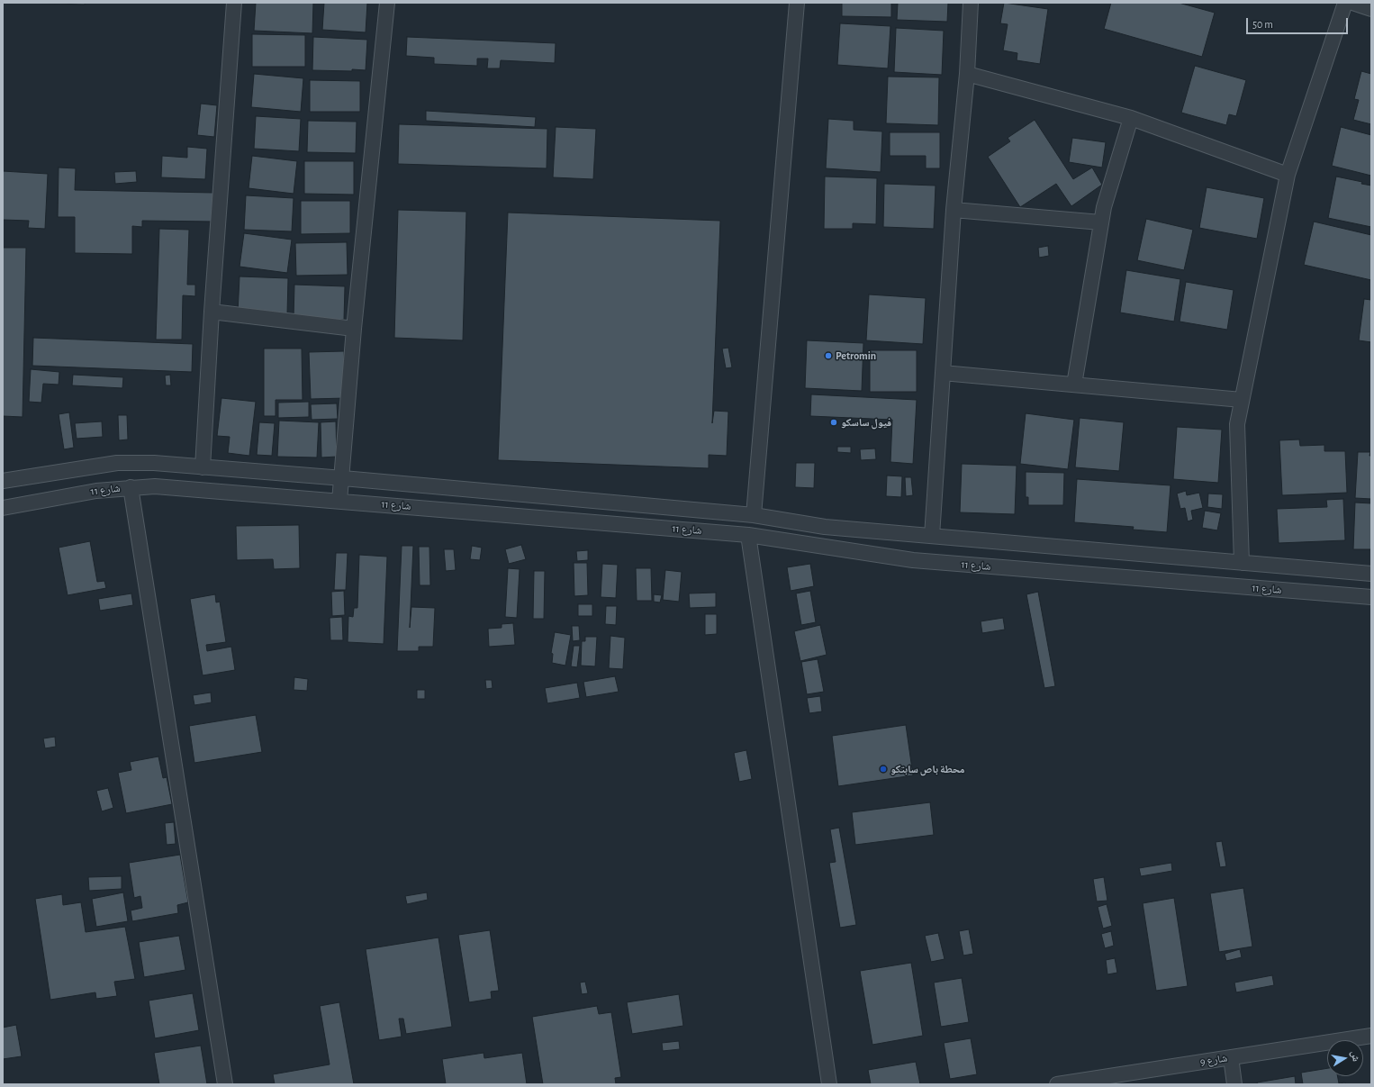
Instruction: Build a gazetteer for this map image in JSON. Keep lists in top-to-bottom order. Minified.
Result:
{"streets":{"street":["شارع 11","شارع 9"]},"places":["Petromin","فيول ساسكو","محطة باص سابتكو"],"scale_bar":"50 m","north":"right"}
